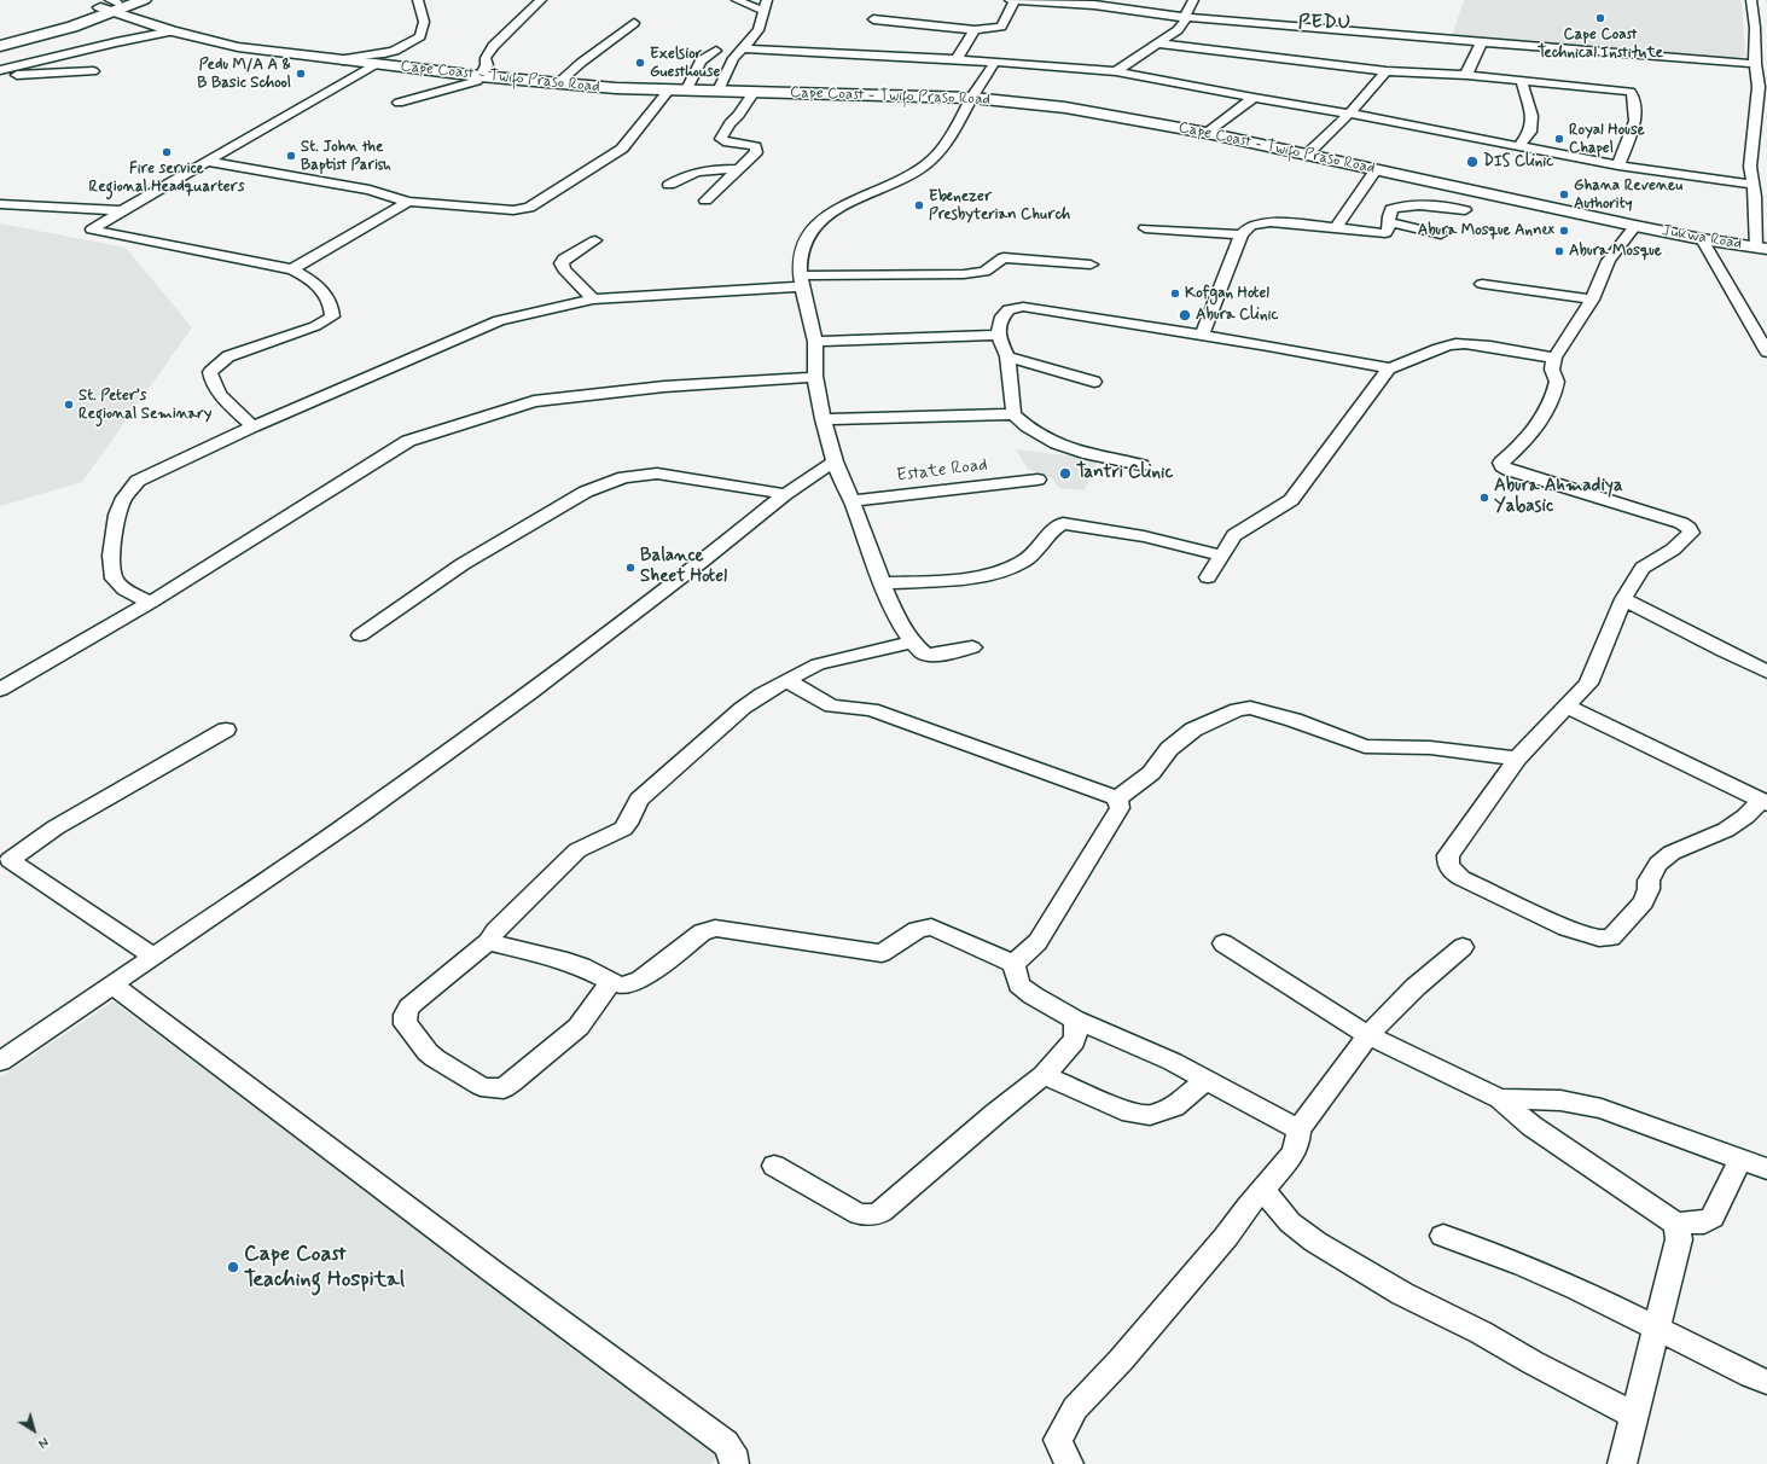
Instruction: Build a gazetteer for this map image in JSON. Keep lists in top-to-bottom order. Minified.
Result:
{"streets":{"main road":["Cape Coast - Twifo Praso Road","Jukwa Road"],"street":["Estate Road"]},"crossings":[["Cape Coast - Twifo Praso Road","Jukwa Road"]],"districts":["PEDU"],"places":["Cape Coast Technical Institute","Exelsior Guesthouse","Pedu M/A A & B Basic School","Royal House Chapel","Fire service Regional Headquarters","St. John the Baptist Parish","DIS Clinic","Ghana Reveneu Authority","Ebenezer Presbyterian Church","Abura Mosque Annex","Abura Mosque","Kofgan Hotel","Abura Clinic","St. Peter’s Regional Seminary","Tantri Clinic","Abura Ahmadiya Yabasic","Balance Sheet Hotel","Cape Coast Teaching Hospital"],"north":"bottom right"}
